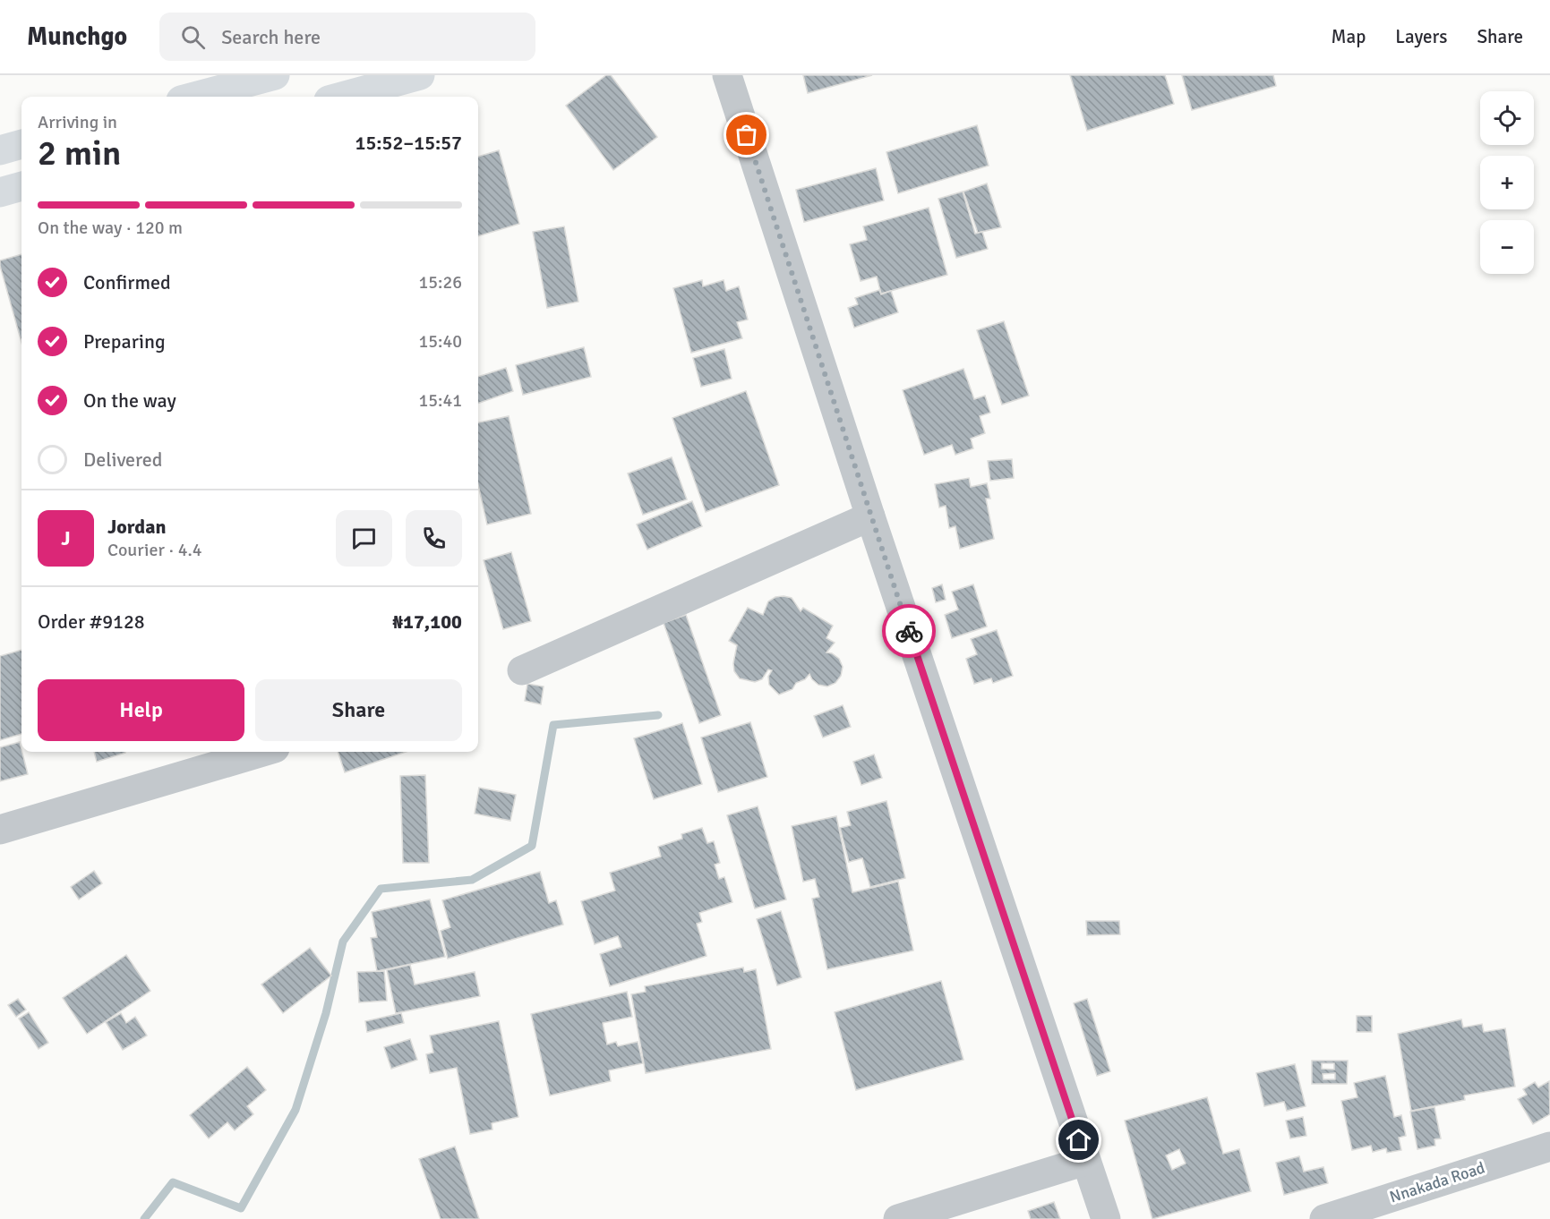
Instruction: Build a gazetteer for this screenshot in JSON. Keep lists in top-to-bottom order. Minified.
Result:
{"streets":{"street":["Nnakada Road"]},"page":{"header":"Munchgo","search":"Search here","nav":["Map","Layers","Share"],"map_buttons":["+","−"],"heading":["2 min","Arriving in","15:52–15:57"],"panel":["Jordan","Courier · 4.4","Order #9128","₦17,100"],"bar":"On the way · 120 m","list":[["Confirmed","15:26"],["Preparing","15:40"],["On the way","15:41"],"Delivered"],"round":"J","buttons":["Help","Share"]}}
